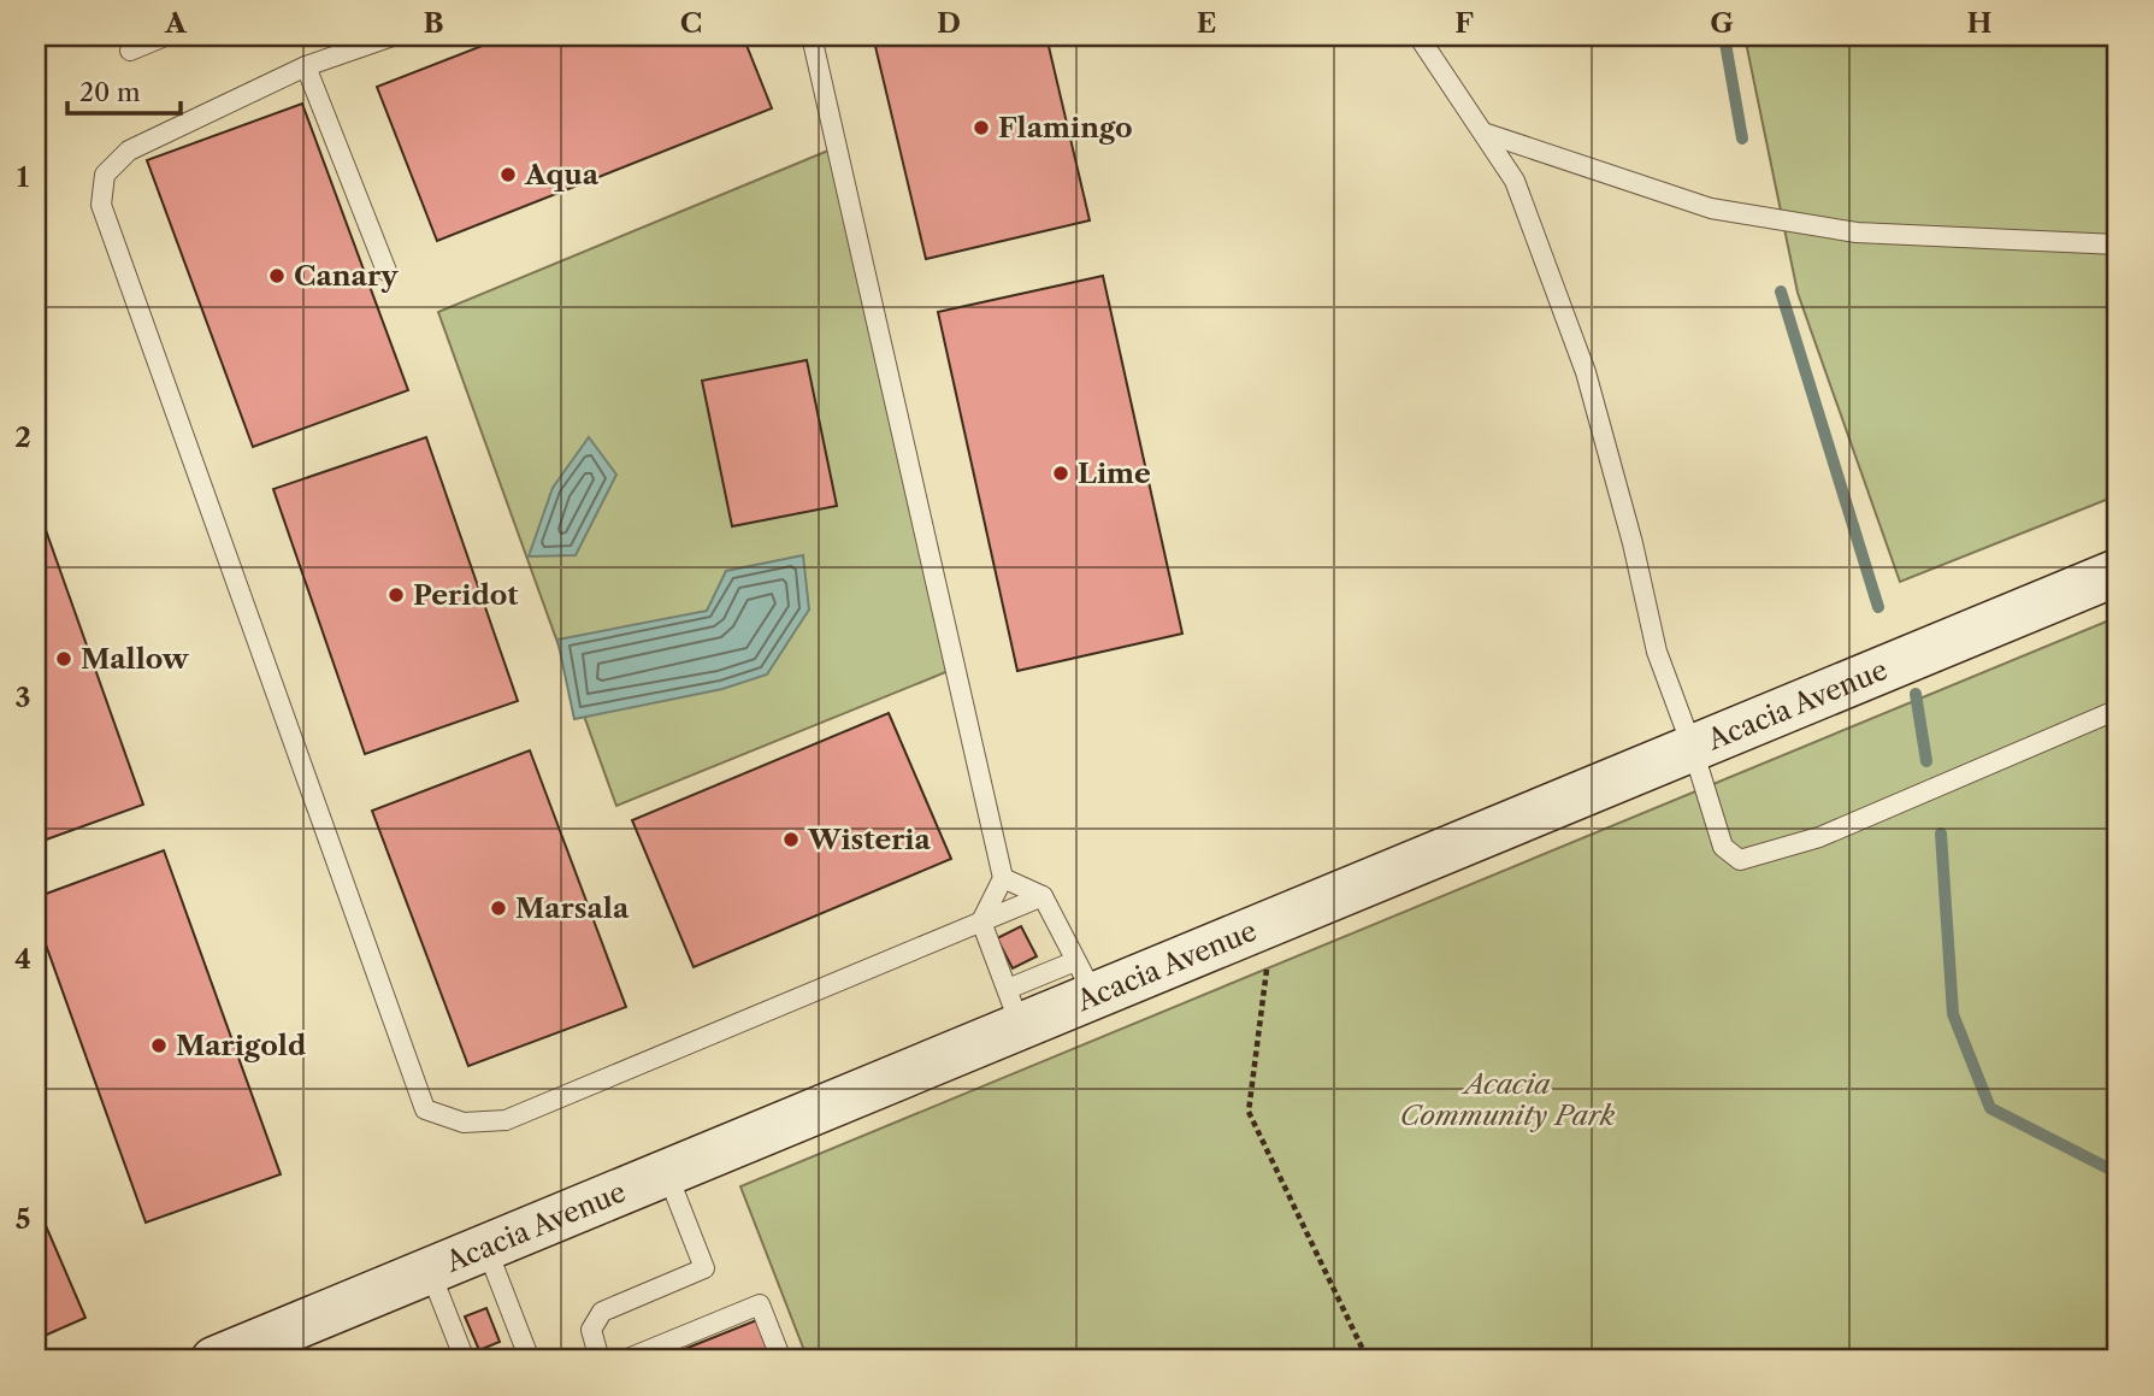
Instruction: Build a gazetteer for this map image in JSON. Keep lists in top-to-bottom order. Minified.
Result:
{"streets":{"street":["Acacia Avenue"]},"parks":["Acacia Community Park"],"places":["Flamingo","Aqua","Canary","Lime","Peridot","Mallow","Wisteria","Marsala","Marigold"],"scale_bar":"20 m","grid":{"columns":["A","B","C","D","E","F","G","H"],"rows":["1","2","3","4","5"]}}
